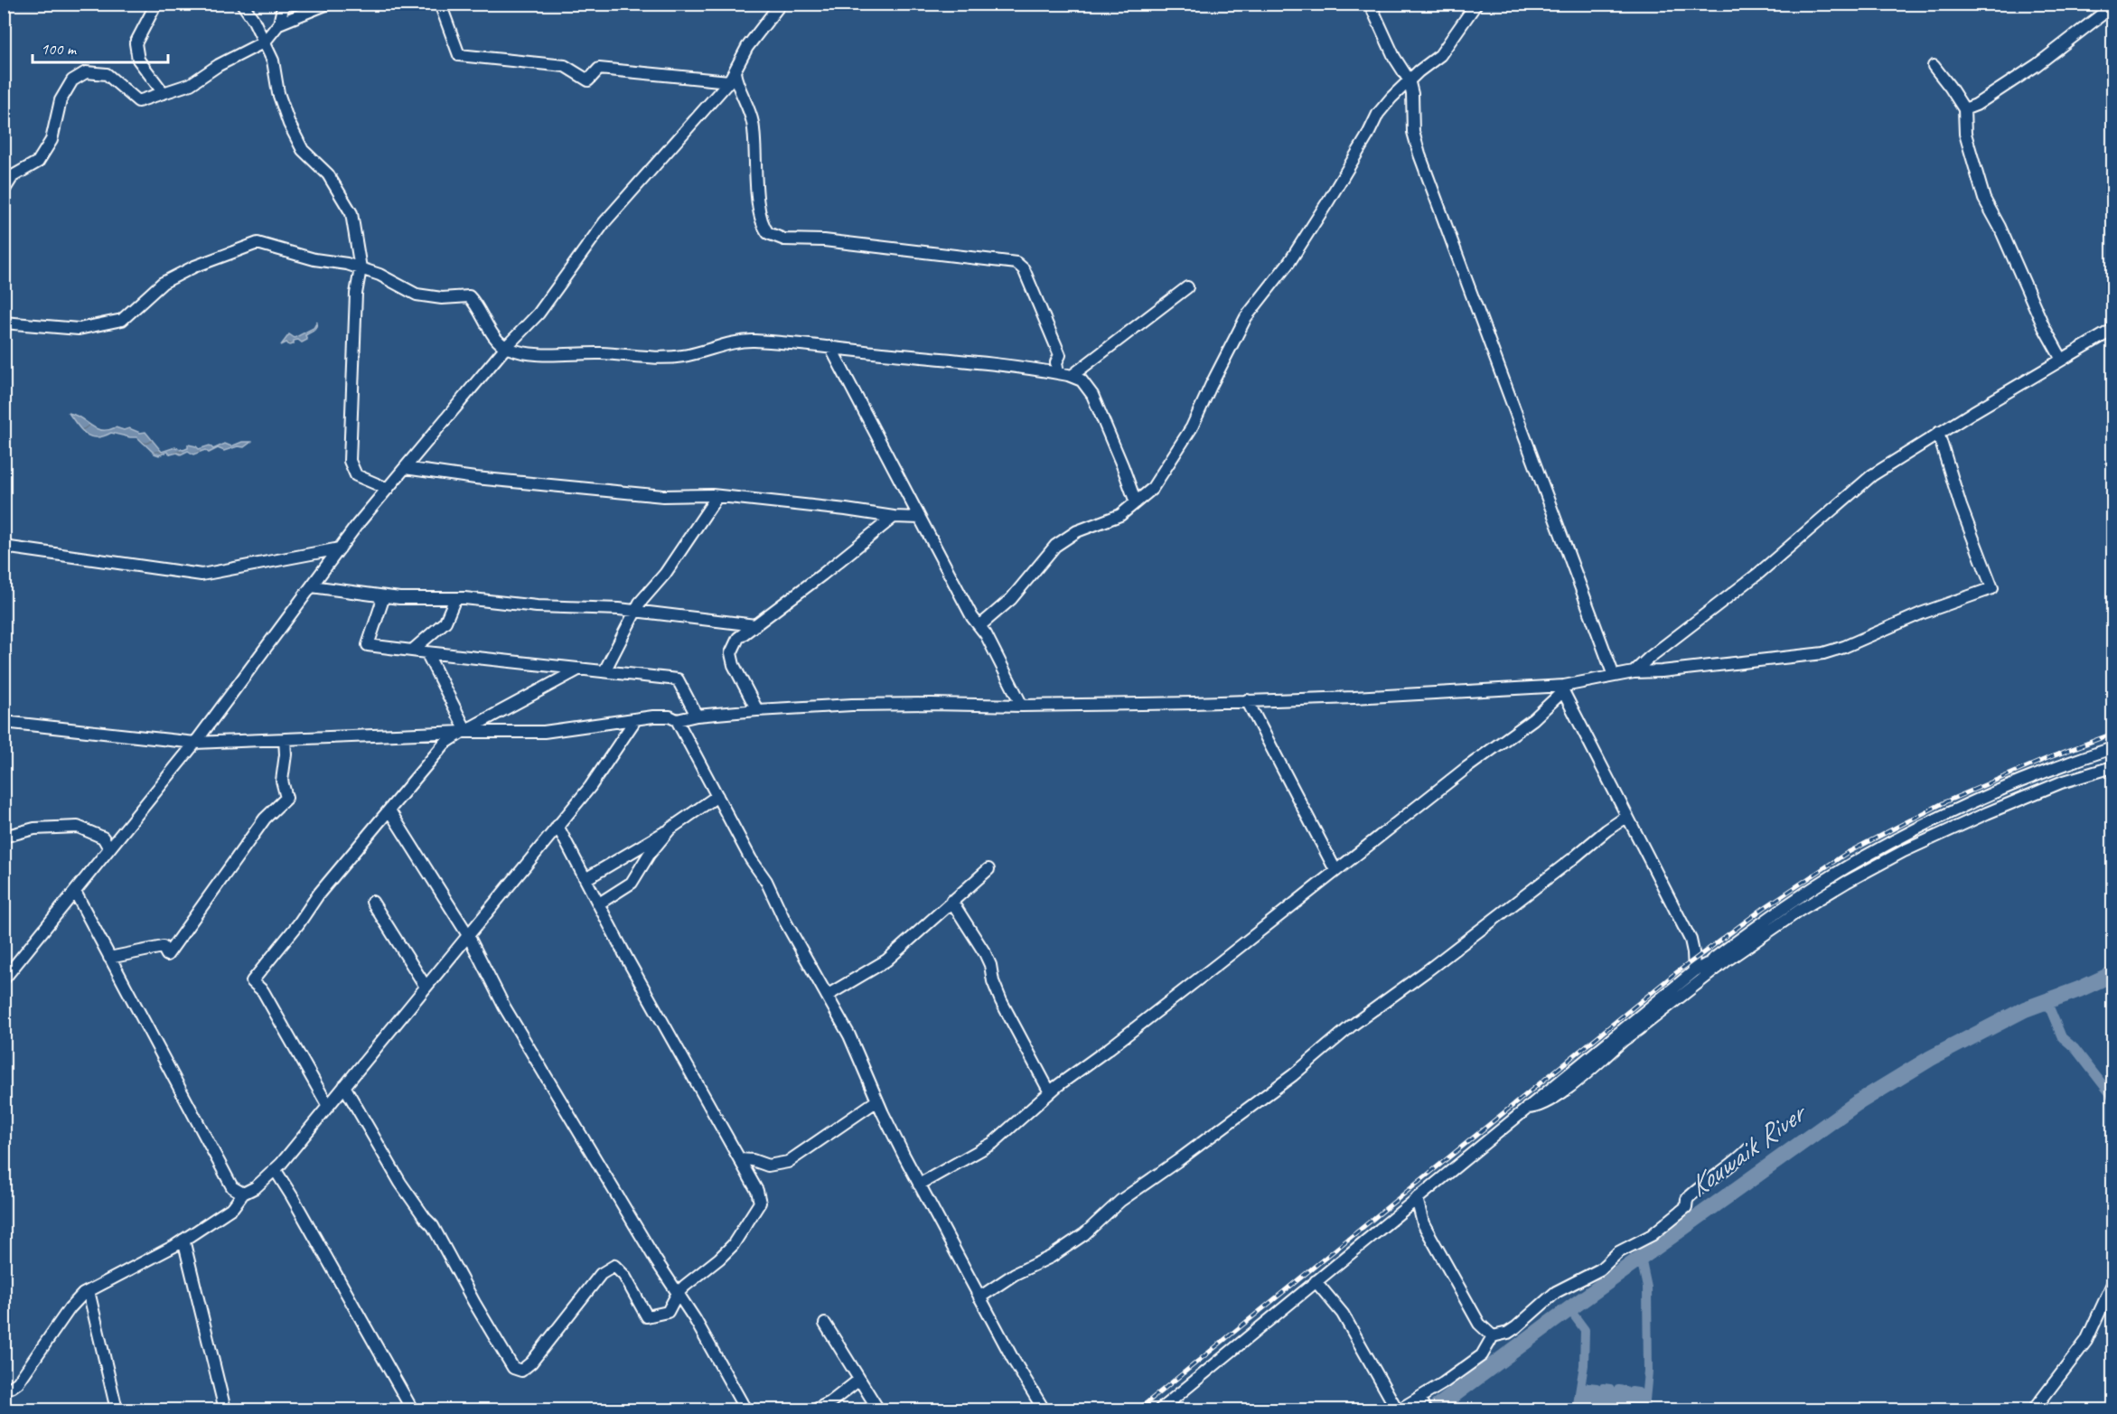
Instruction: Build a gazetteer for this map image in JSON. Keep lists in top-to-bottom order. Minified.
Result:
{"water":["Kouwaik River"],"scale_bar":"100 m"}
